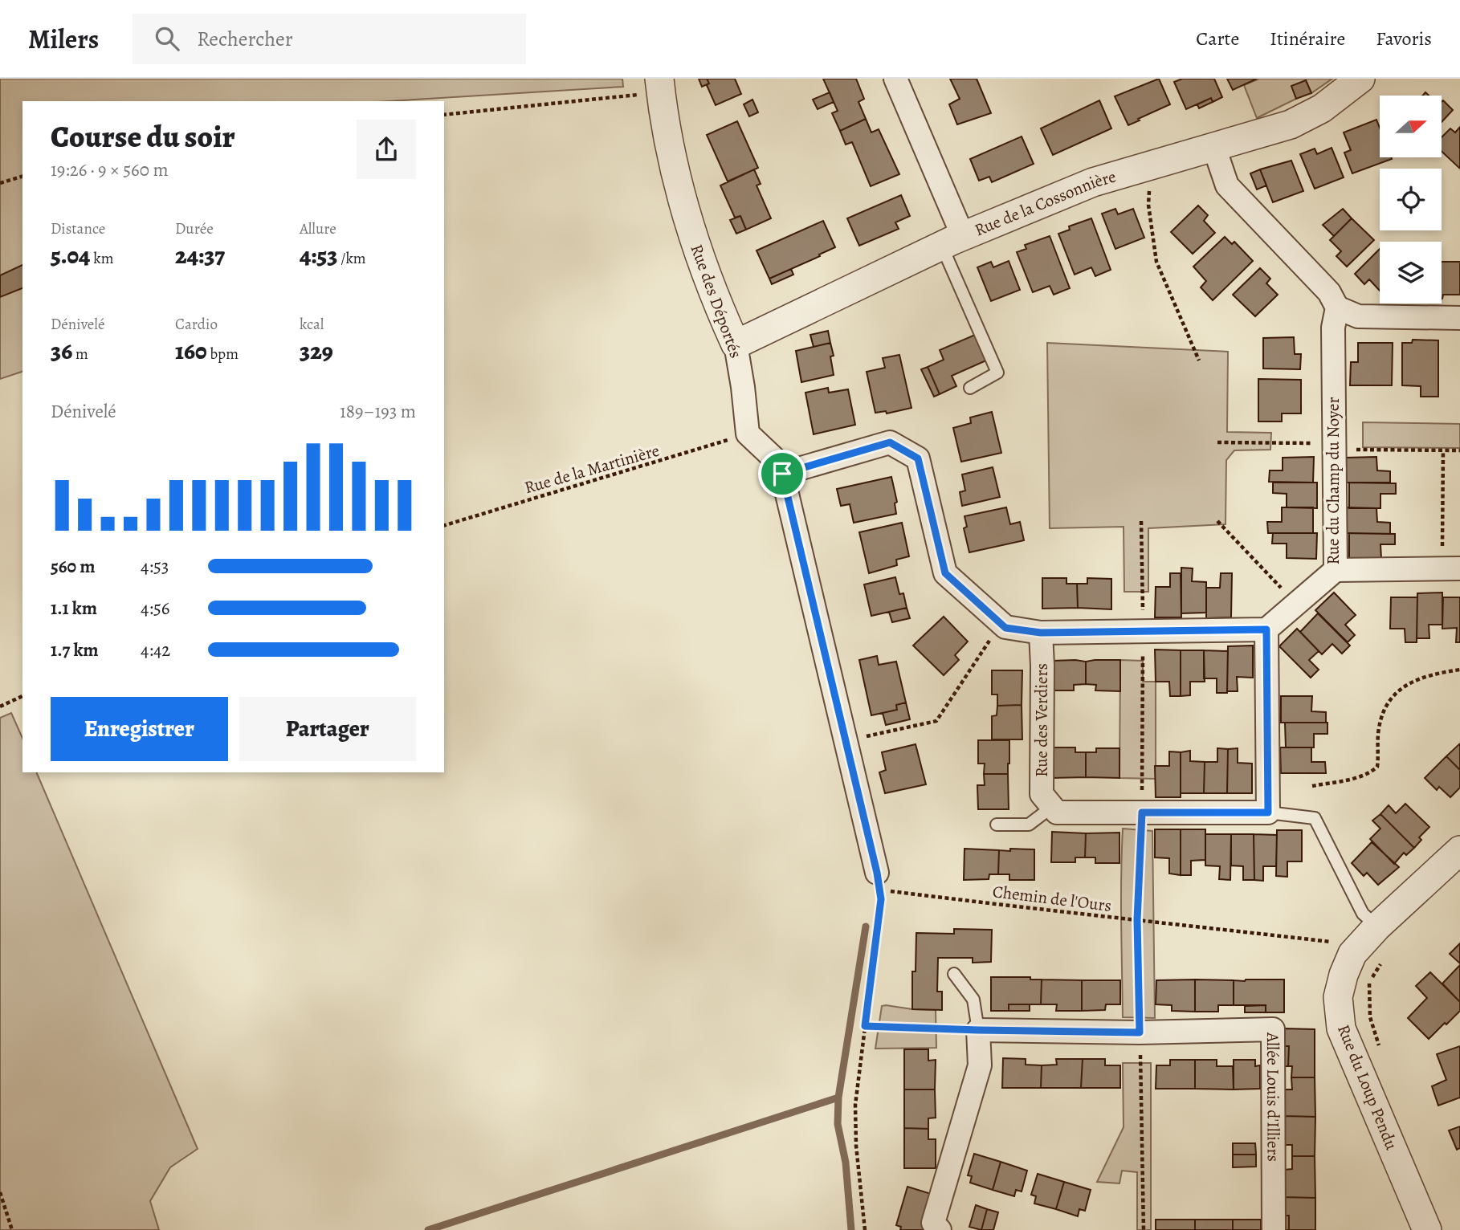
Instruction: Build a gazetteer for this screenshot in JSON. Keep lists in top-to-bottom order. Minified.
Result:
{"streets":{"street":["Rue de la Cossonnière","Rue des Déportés","Rue du Champ du Noyer","Rue des Verdiers","Rue du Loup Pendu","Allée Louis d'Illiers"],"path":["Rue de la Martinière","Chemin de l'Ours"]},"crossings":[["Rue de la Cossonnière","Rue des Déportés"],["Rue des Déportés","Rue de la Martinière"],["Chemin de l'Ours","Rue du Loup Pendu"]],"north":"right","page":{"header":"Milers","search":"Rechercher","nav":["Carte","Itinéraire","Favoris"],"heading":["Course du soir","19:26 · 9 × 560 m"],"stats":[["Distance","5.04 km"],["Durée","24:37"],["Allure","4:53 /km"],["Dénivelé","36 m"],["Cardio","160 bpm"],["kcal","329"]],"chart":["Dénivelé","189–193 m"],"list":[{"name":"560 m","note":"4:53"},{"name":"1.1 km","note":"4:56"},{"name":"1.7 km","note":"4:42"}],"buttons":["Enregistrer","Partager"]}}
